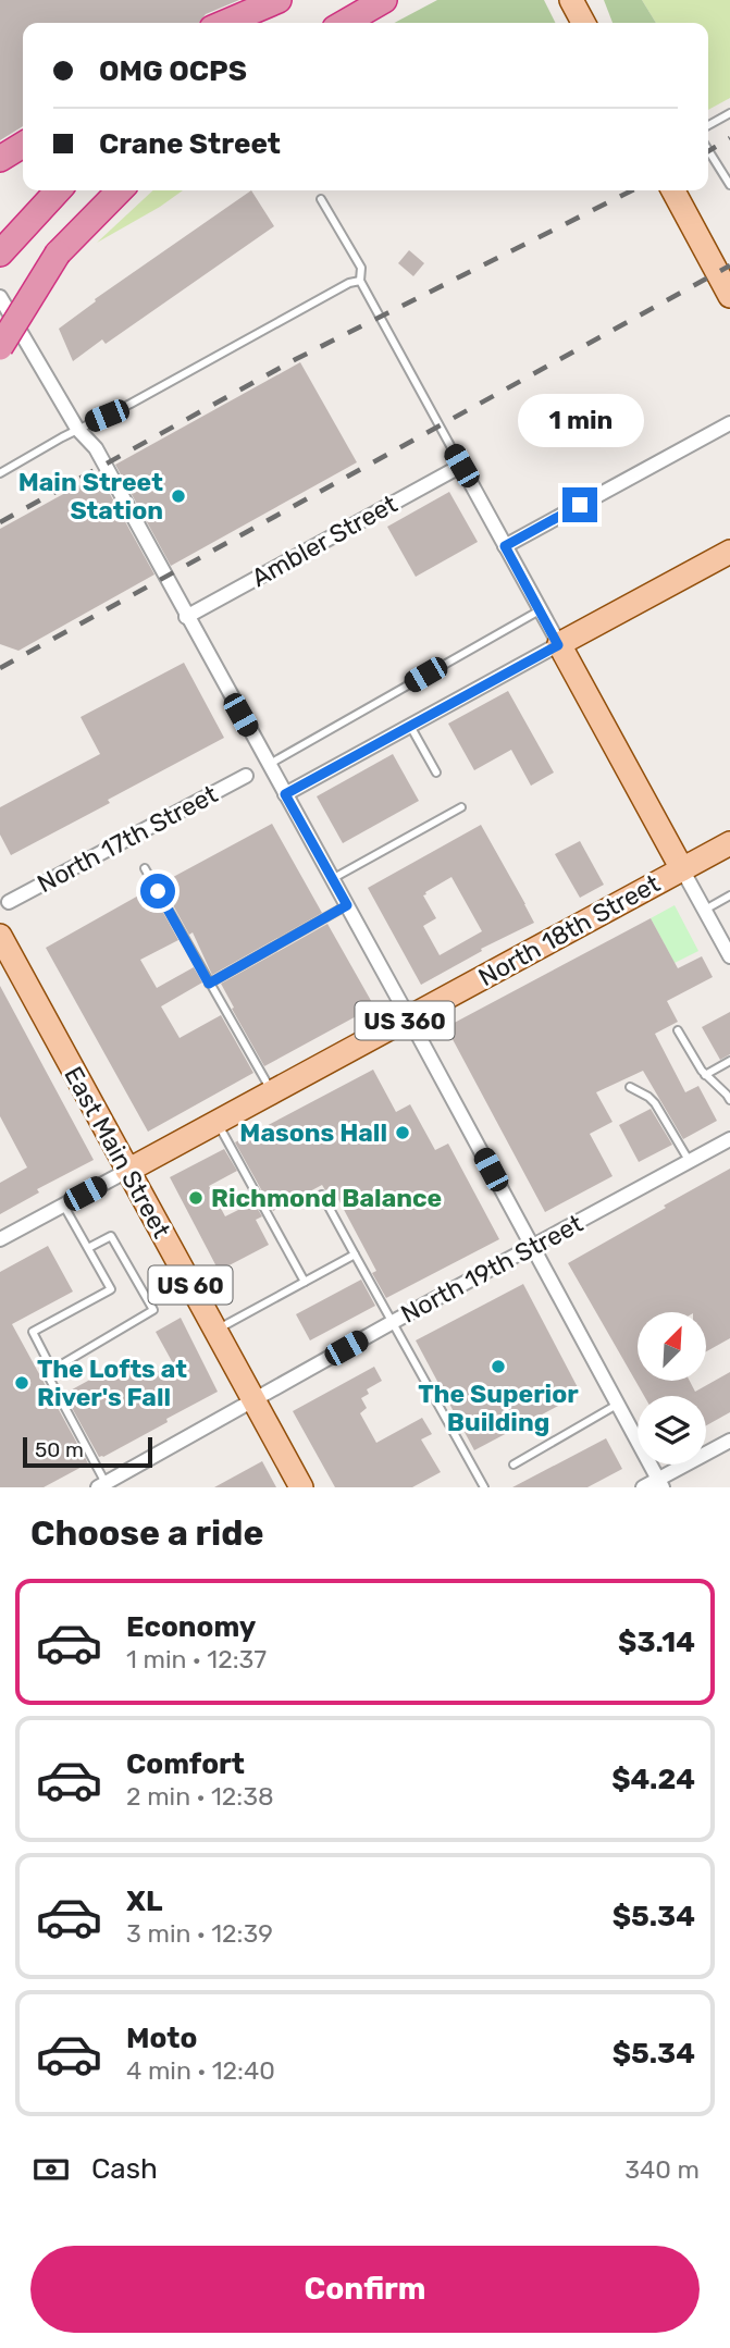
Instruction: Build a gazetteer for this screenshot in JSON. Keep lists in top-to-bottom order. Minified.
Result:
{"streets":{"main road":["North 18th Street","US 360","East Main Street","US 60"],"street":["Ambler Street","North 17th Street","North 19th Street"]},"crossings":[["North 18th Street","East Main Street"],["East Main Street","North 19th Street"]],"places":["Main Street Station","Masons Hall","Richmond Balance","The Superior Building","The Lofts at River's Fall"],"scale_bar":"50 m","north":"top right","page":{"banner":["OMG OCPS","Crane Street"],"bubble":"1 min","scale":"50 m","heading":"Choose a ride","list":[{"name":"Economy","note":"1 min · 12:37","value":"$3.14"},{"name":"Comfort","note":"2 min · 12:38","value":"$4.24"},{"name":"XL","note":"3 min · 12:39","value":"$5.34"},{"name":"Moto","note":"4 min · 12:40","value":"$5.34"}],"pay":["Cash","340 m"],"buttons":"Confirm"}}
